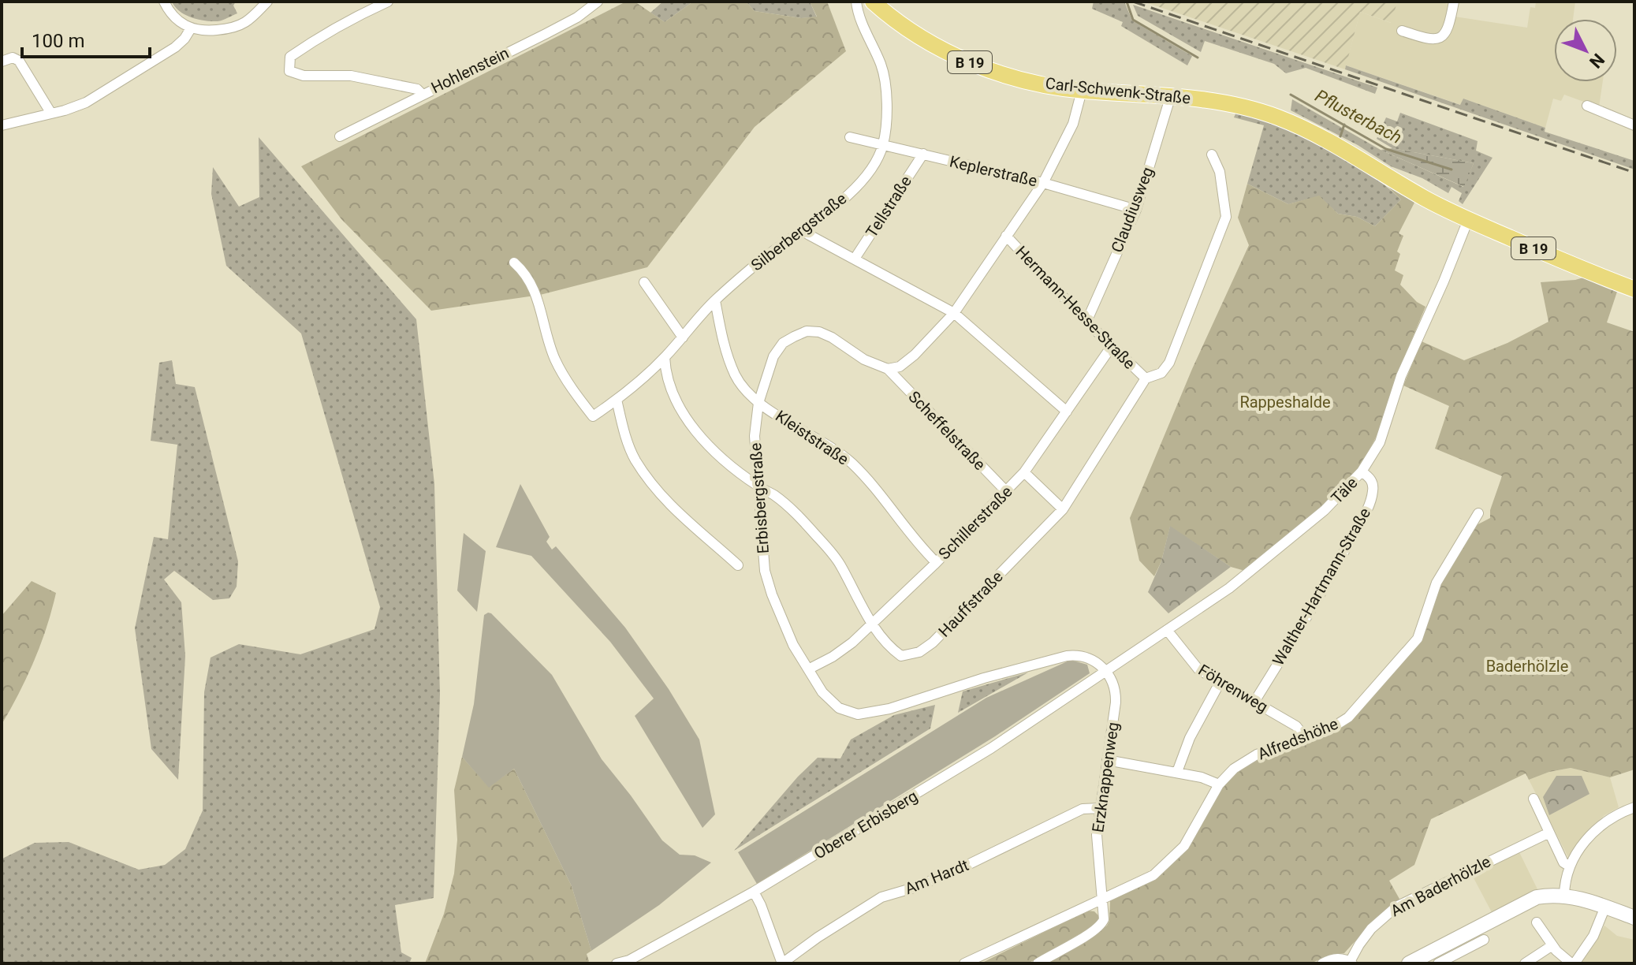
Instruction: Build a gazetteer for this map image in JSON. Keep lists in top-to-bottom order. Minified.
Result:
{"streets":{"main road":["B 19","Carl-Schwenk-Straße"],"street":["Hohlenstein","Keplerstraße","Tellstraße","Claudiusweg","Silberbergstraße","Hermann-Hesse-Straße","Scheffelstraße","Kleiststraße","Täle","Erbisbergstraße","Schillerstraße","Walther-Hartmann-Straße","Hauffstraße","Föhrenweg","Alfredshöhe","Erzknappenweg","Oberer Erbisberg","Am Hardt","Am Baderhölzle"]},"crossings":[["B 19","Carl-Schwenk-Straße"],["B 19","Täle"],["Carl-Schwenk-Straße","Claudiusweg"],["Carl-Schwenk-Straße","Täle"],["Keplerstraße","Tellstraße"],["Keplerstraße","Claudiusweg"],["Keplerstraße","Silberbergstraße"],["Claudiusweg","Hermann-Hesse-Straße"],["Silberbergstraße","Kleiststraße"],["Hermann-Hesse-Straße","Schillerstraße"],["Hermann-Hesse-Straße","Hauffstraße"],["Scheffelstraße","Erbisbergstraße"],["Scheffelstraße","Schillerstraße"],["Kleiststraße","Erbisbergstraße"],["Kleiststraße","Schillerstraße"],["Täle","Erbisbergstraße"],["Täle","Walther-Hartmann-Straße"],["Täle","Föhrenweg"],["Täle","Erzknappenweg"],["Täle","Oberer Erbisberg"],["Erbisbergstraße","Schillerstraße"],["Erbisbergstraße","Erzknappenweg"],["Erbisbergstraße","Oberer Erbisberg"],["Schillerstraße","Hauffstraße"],["Walther-Hartmann-Straße","Föhrenweg"],["Föhrenweg","Alfredshöhe"],["Alfredshöhe","Erzknappenweg"],["Erzknappenweg","Oberer Erbisberg"],["Erzknappenweg","Am Hardt"]],"water":["Pflusterbach"],"parks":["Rappeshalde","Baderhölzle"],"scale_bar":"100 m","north":"bottom right"}
